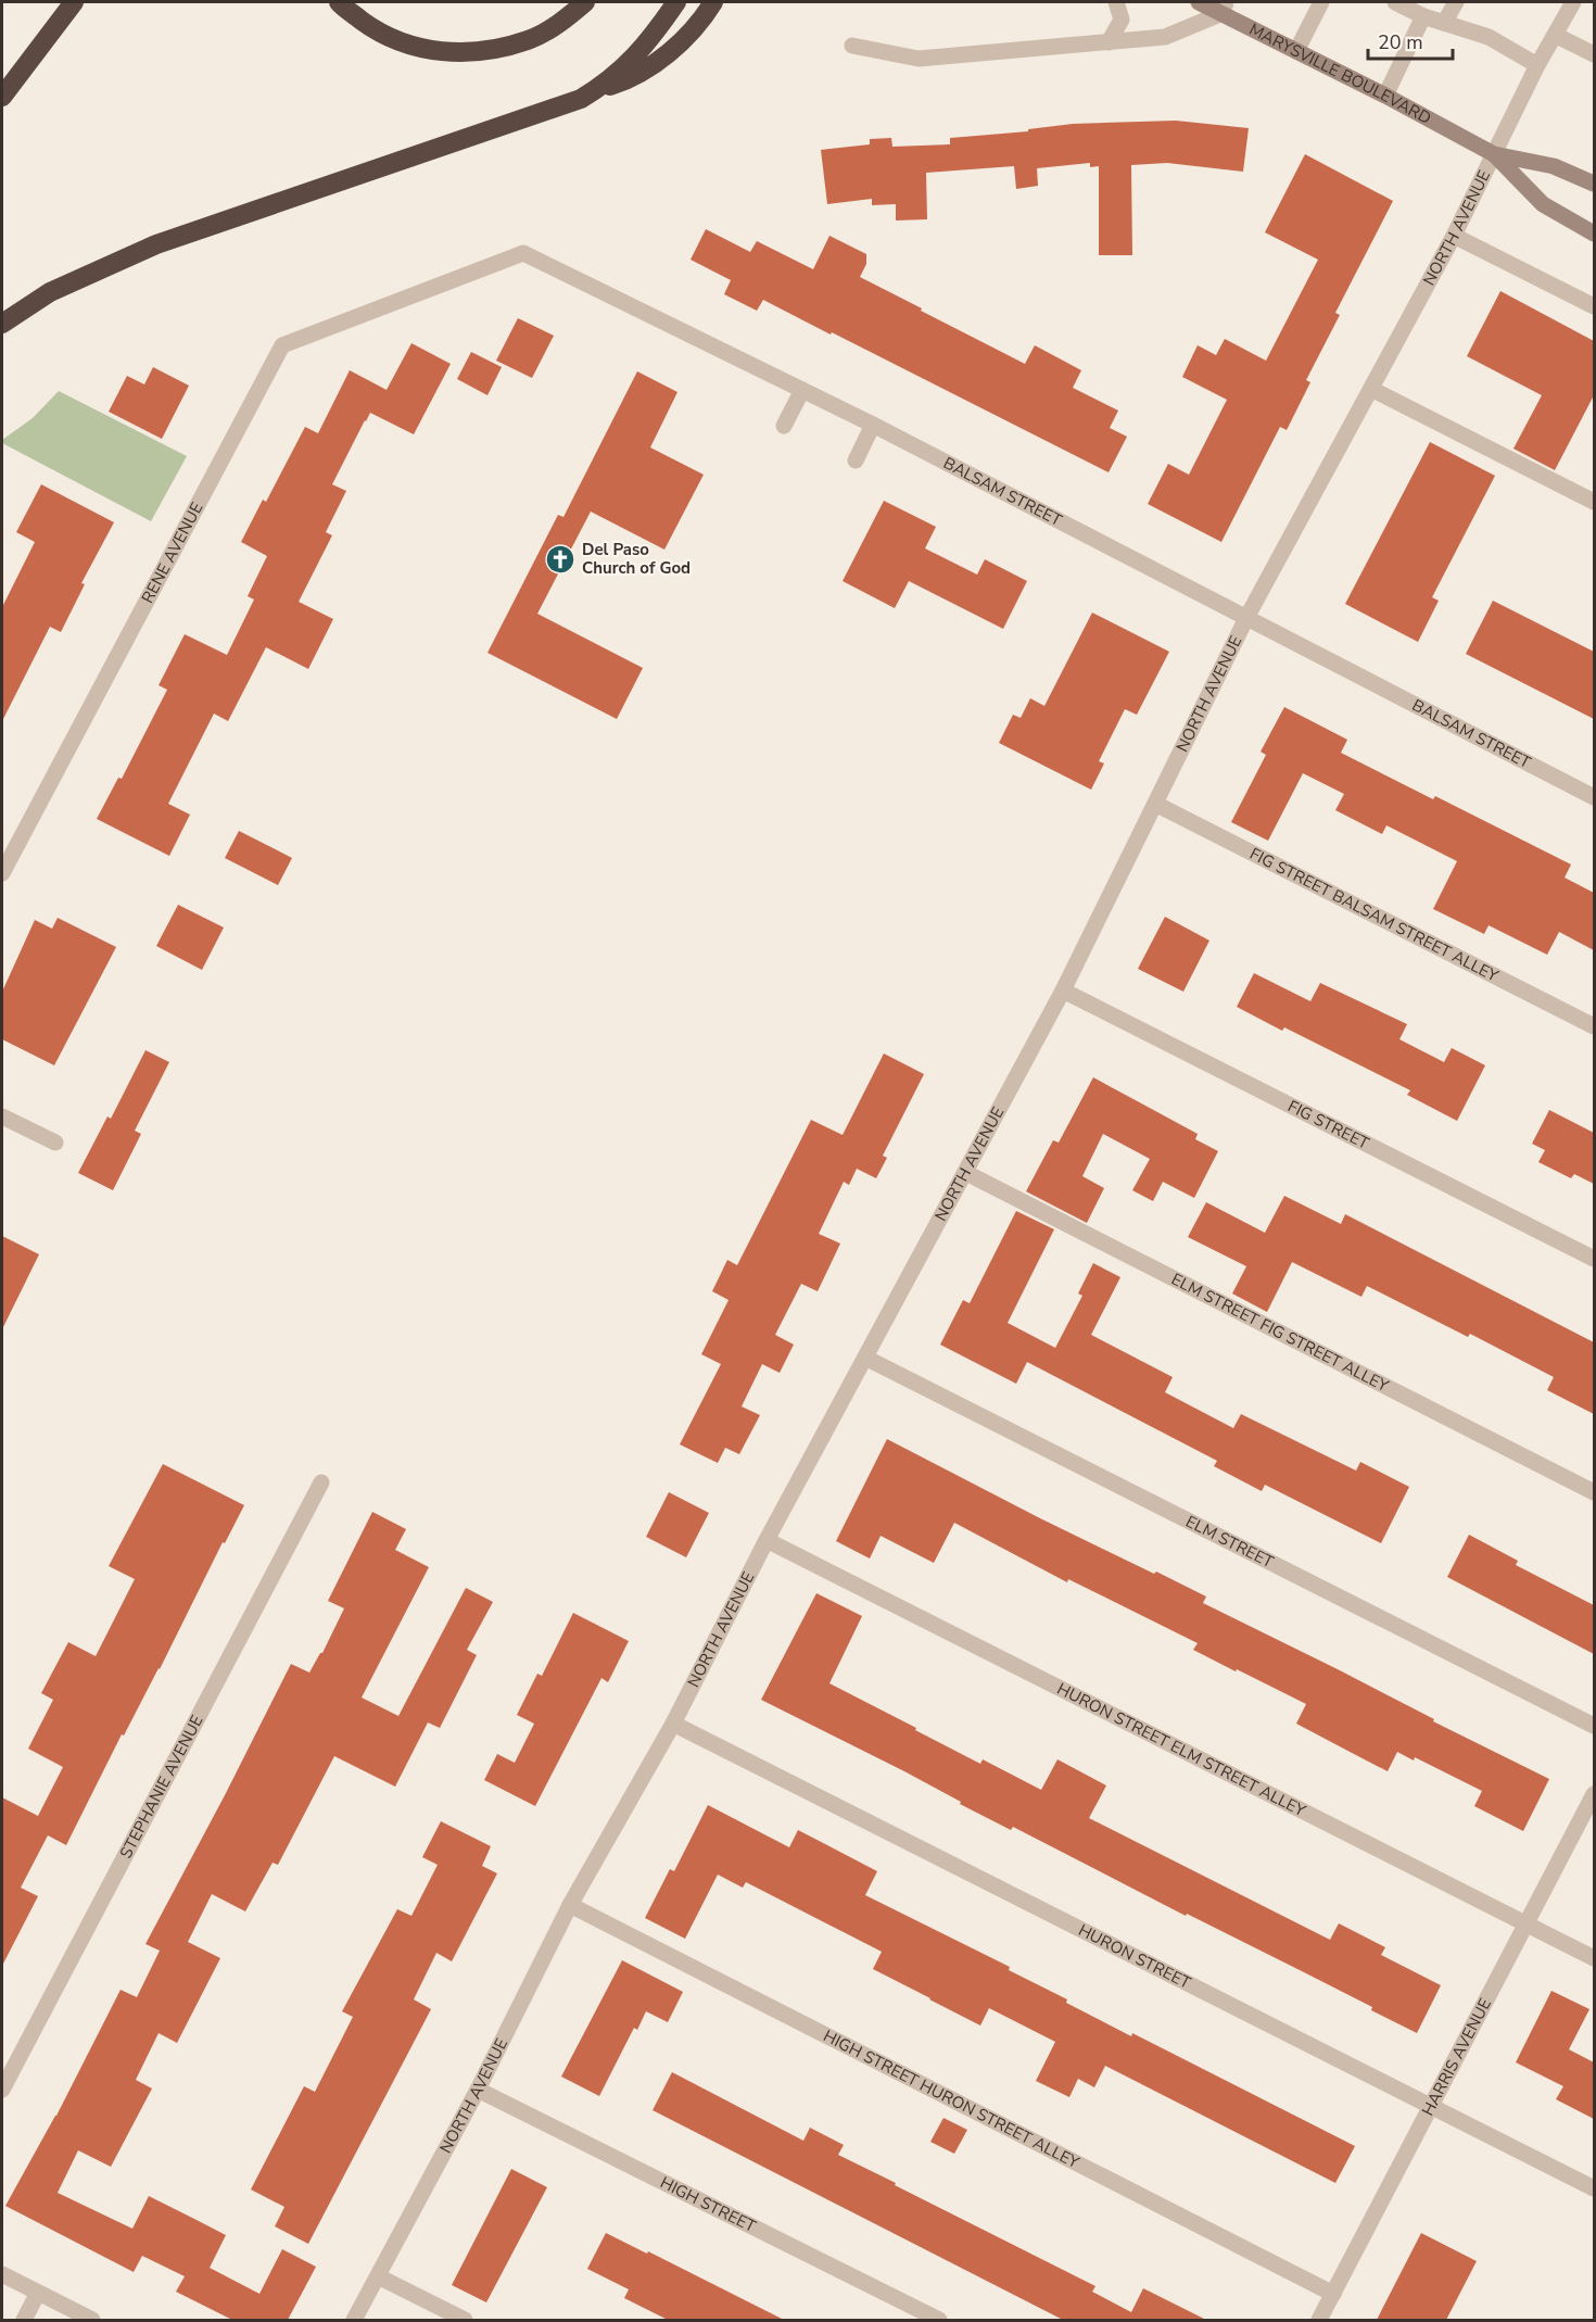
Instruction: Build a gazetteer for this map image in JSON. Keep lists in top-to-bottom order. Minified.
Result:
{"streets":{"main road":["MARYSVILLE BOULEVARD"],"street":["NORTH AVENUE","BALSAM STREET","RENE AVENUE","FIG STREET BALSAM STREET ALLEY","FIG STREET","ELM STREET FIG STREET ALLEY","ELM STREET","HURON STREET ELM STREET ALLEY","STEPHANIE AVENUE","HURON STREET","HARRIS AVENUE","HIGH STREET HURON STREET ALLEY","HIGH STREET"]},"crossings":[["MARYSVILLE BOULEVARD","NORTH AVENUE"],["NORTH AVENUE","BALSAM STREET"],["NORTH AVENUE","FIG STREET BALSAM STREET ALLEY"],["NORTH AVENUE","FIG STREET"],["NORTH AVENUE","ELM STREET FIG STREET ALLEY"],["NORTH AVENUE","ELM STREET"],["NORTH AVENUE","HURON STREET ELM STREET ALLEY"],["NORTH AVENUE","HURON STREET"],["NORTH AVENUE","HIGH STREET HURON STREET ALLEY"],["NORTH AVENUE","HIGH STREET"],["BALSAM STREET","RENE AVENUE"],["HURON STREET ELM STREET ALLEY","HARRIS AVENUE"],["HURON STREET","HARRIS AVENUE"],["HARRIS AVENUE","HIGH STREET HURON STREET ALLEY"]],"places":{"church":["Del Paso Church of God"]},"scale_bar":"20 m"}
